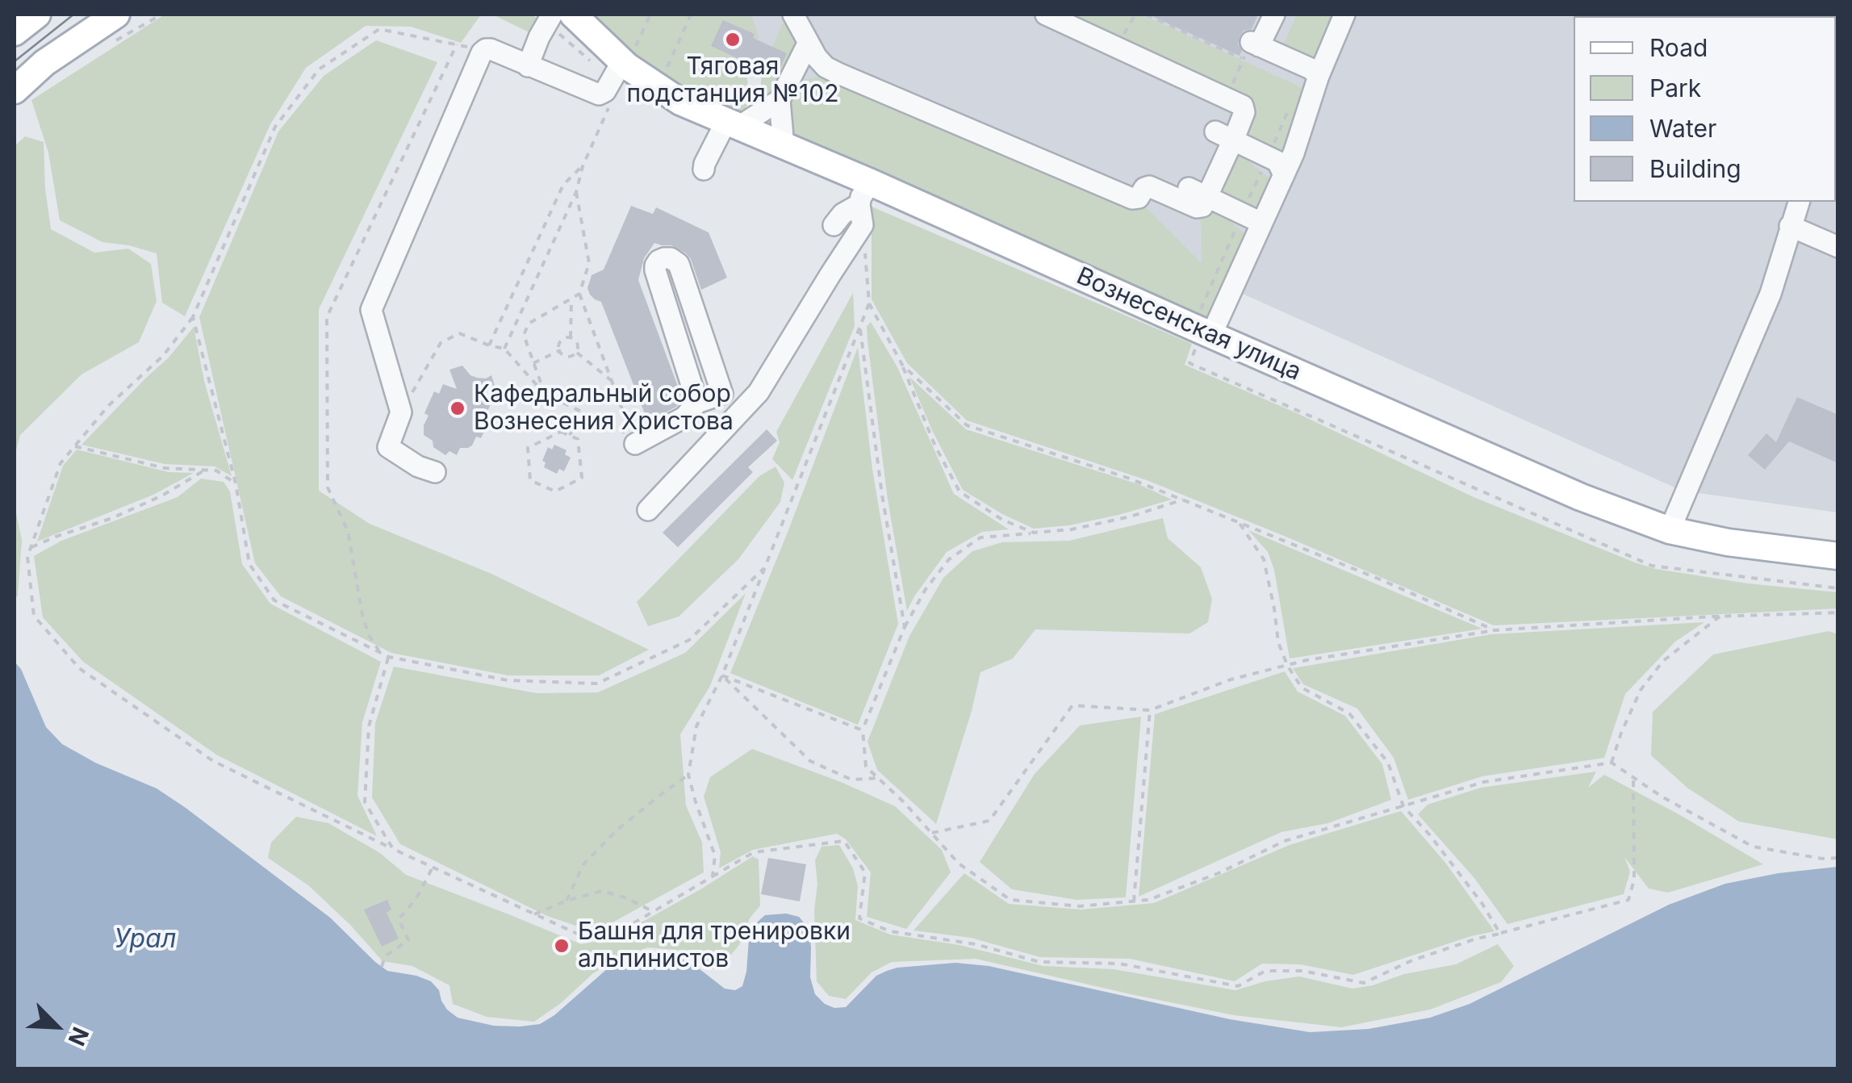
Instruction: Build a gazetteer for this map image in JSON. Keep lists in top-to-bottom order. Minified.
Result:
{"streets":{"main road":["Вознесенская улица"]},"water":["Урал"],"places":["Тяговая подстанция №102","Кафедральный собор Вознесения Христова","Башня для тренировки альпинистов"],"legend":["Road","Park","Water","Building"],"north":"bottom right"}
